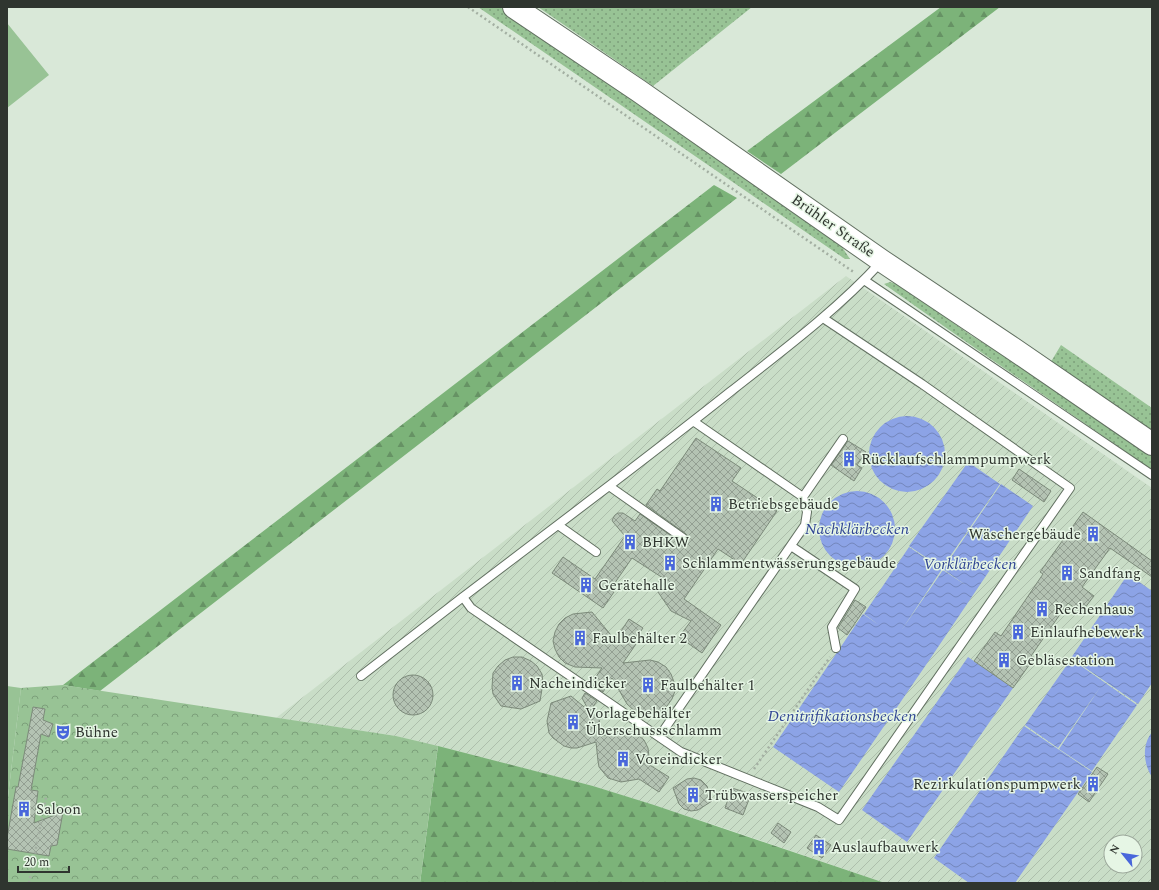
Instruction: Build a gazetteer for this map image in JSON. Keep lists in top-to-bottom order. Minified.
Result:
{"streets":{"street":["Brühler Straße"]},"water":["Nachklärbecken","Vorklärbecken","Denitrifikationsbecken"],"places":{"building":["Rücklaufschlammpumpwerk","Betriebsgebäude","Wäschergebäude","BHKW","Schlammentwässerungsgebäude","Sandfang","Gerätehalle","Rechenhaus","Einlaufhebewerk","Faulbehälter 2","Gebläsestation","Nacheindicker","Faulbehälter 1","Vorlagebehälter Überschussschlamm","Voreindicker","Rezirkulationspumpwerk","Trübwasserspeicher","Saloon","Auslaufbauwerk"],"theatre":["Bühne"]},"scale_bar":"20 m","north":"top left"}
